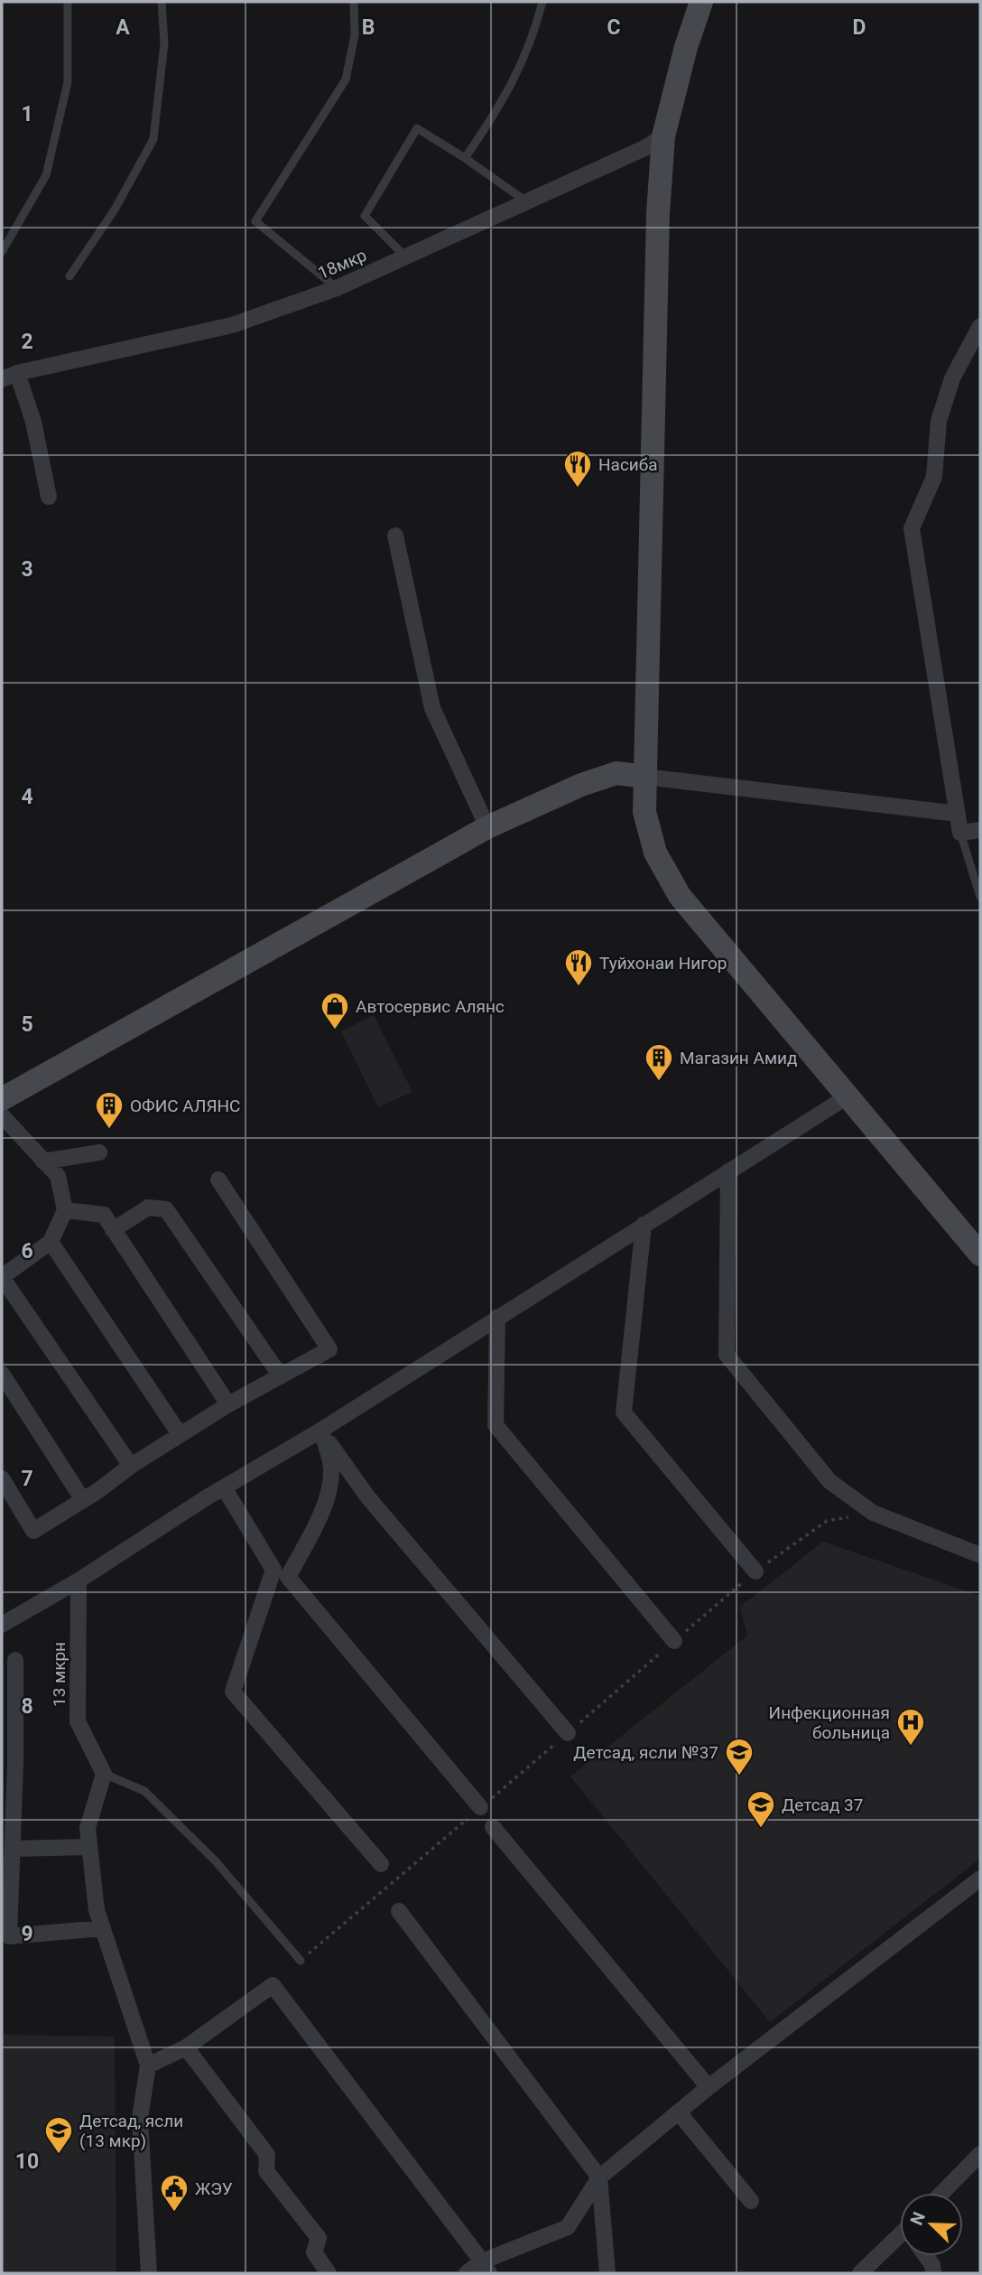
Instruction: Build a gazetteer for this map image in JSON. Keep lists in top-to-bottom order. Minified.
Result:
{"streets":{"street":["18мкр","13 мкрн"]},"places":{"restaurant":["Насиба","Туйхонаи Нигор"],"shop":["Автосервис Алянс"],"building":["Магазин Амид","ОФИС АЛЯНС"],"hospital":["Инфекционная больница"],"school or university":["Детсад, ясли №37","Детсад 37","Детсад, ясли (13 мкр)"],"public building":["ЖЭУ"]},"north":"top left","grid":{"columns":["A","B","C","D"],"rows":["1","2","3","4","5","6","7","8","9","10"]}}
